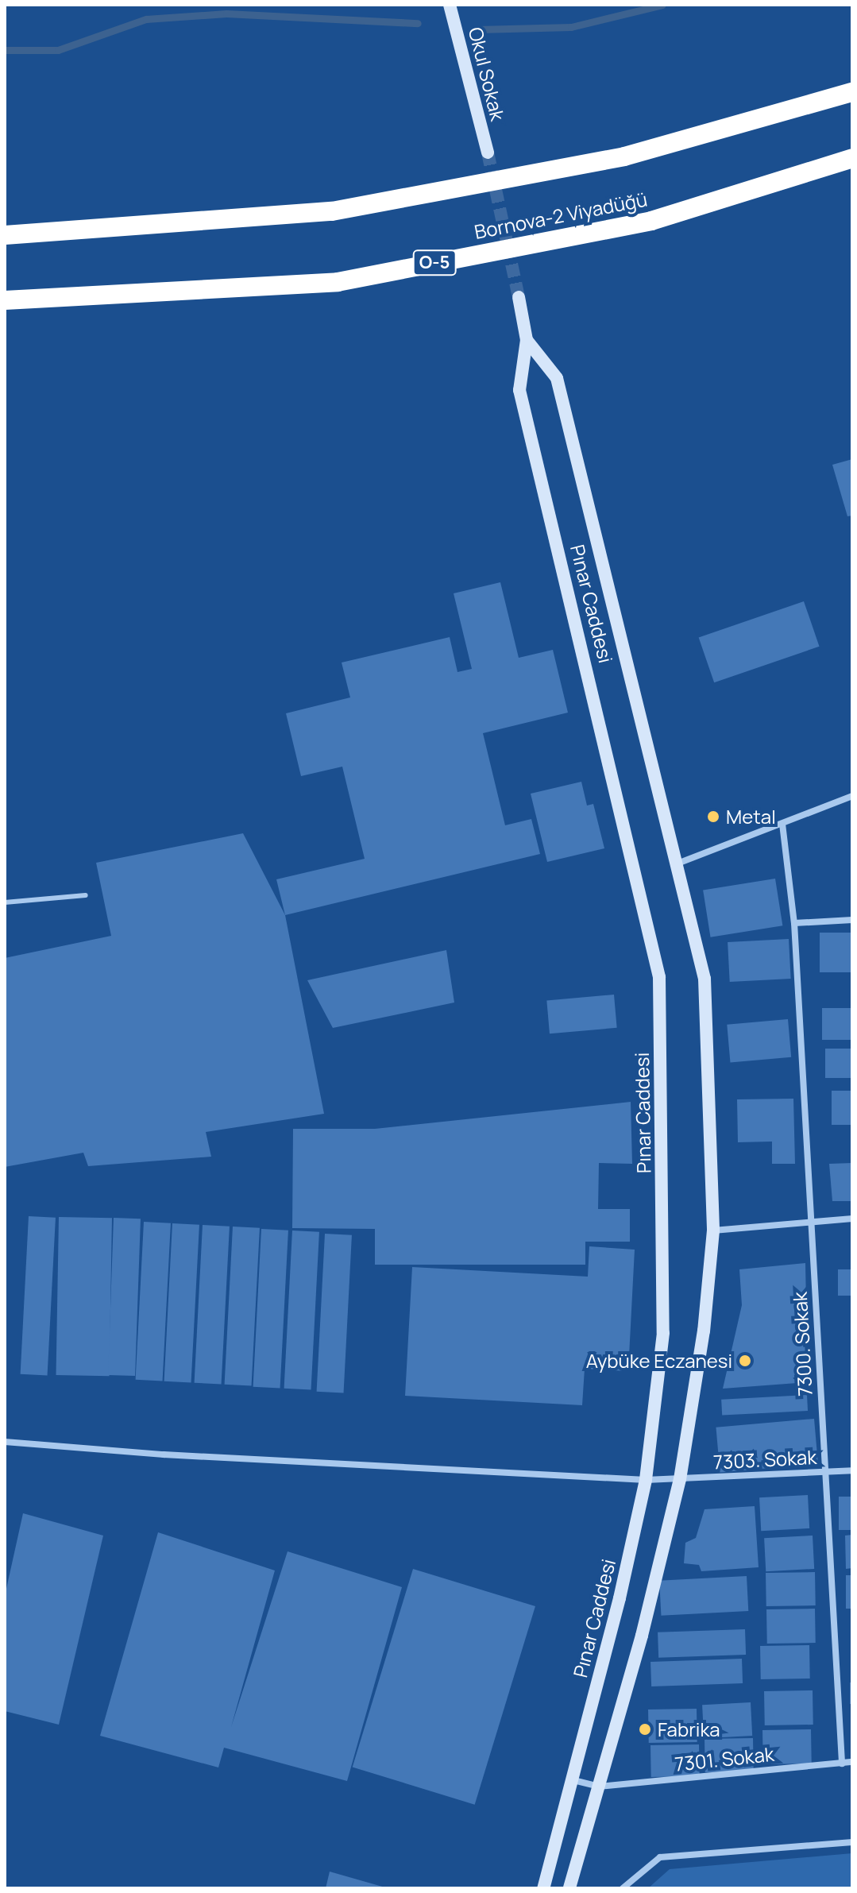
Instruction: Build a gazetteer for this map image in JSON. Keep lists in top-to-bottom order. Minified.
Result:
{"streets":{"highway":["Bornova-2 Viyadüğü","O-5"],"main road":["Okul Sokak","Pınar Caddesi"],"street":["7300. Sokak","7303. Sokak","7301. Sokak"]},"crossings":[["Pınar Caddesi","7303. Sokak"],["Pınar Caddesi","7301. Sokak"],["7300. Sokak","7303. Sokak"],["7300. Sokak","7301. Sokak"]],"places":["Metal","Aybüke Eczanesi","Fabrika"]}
